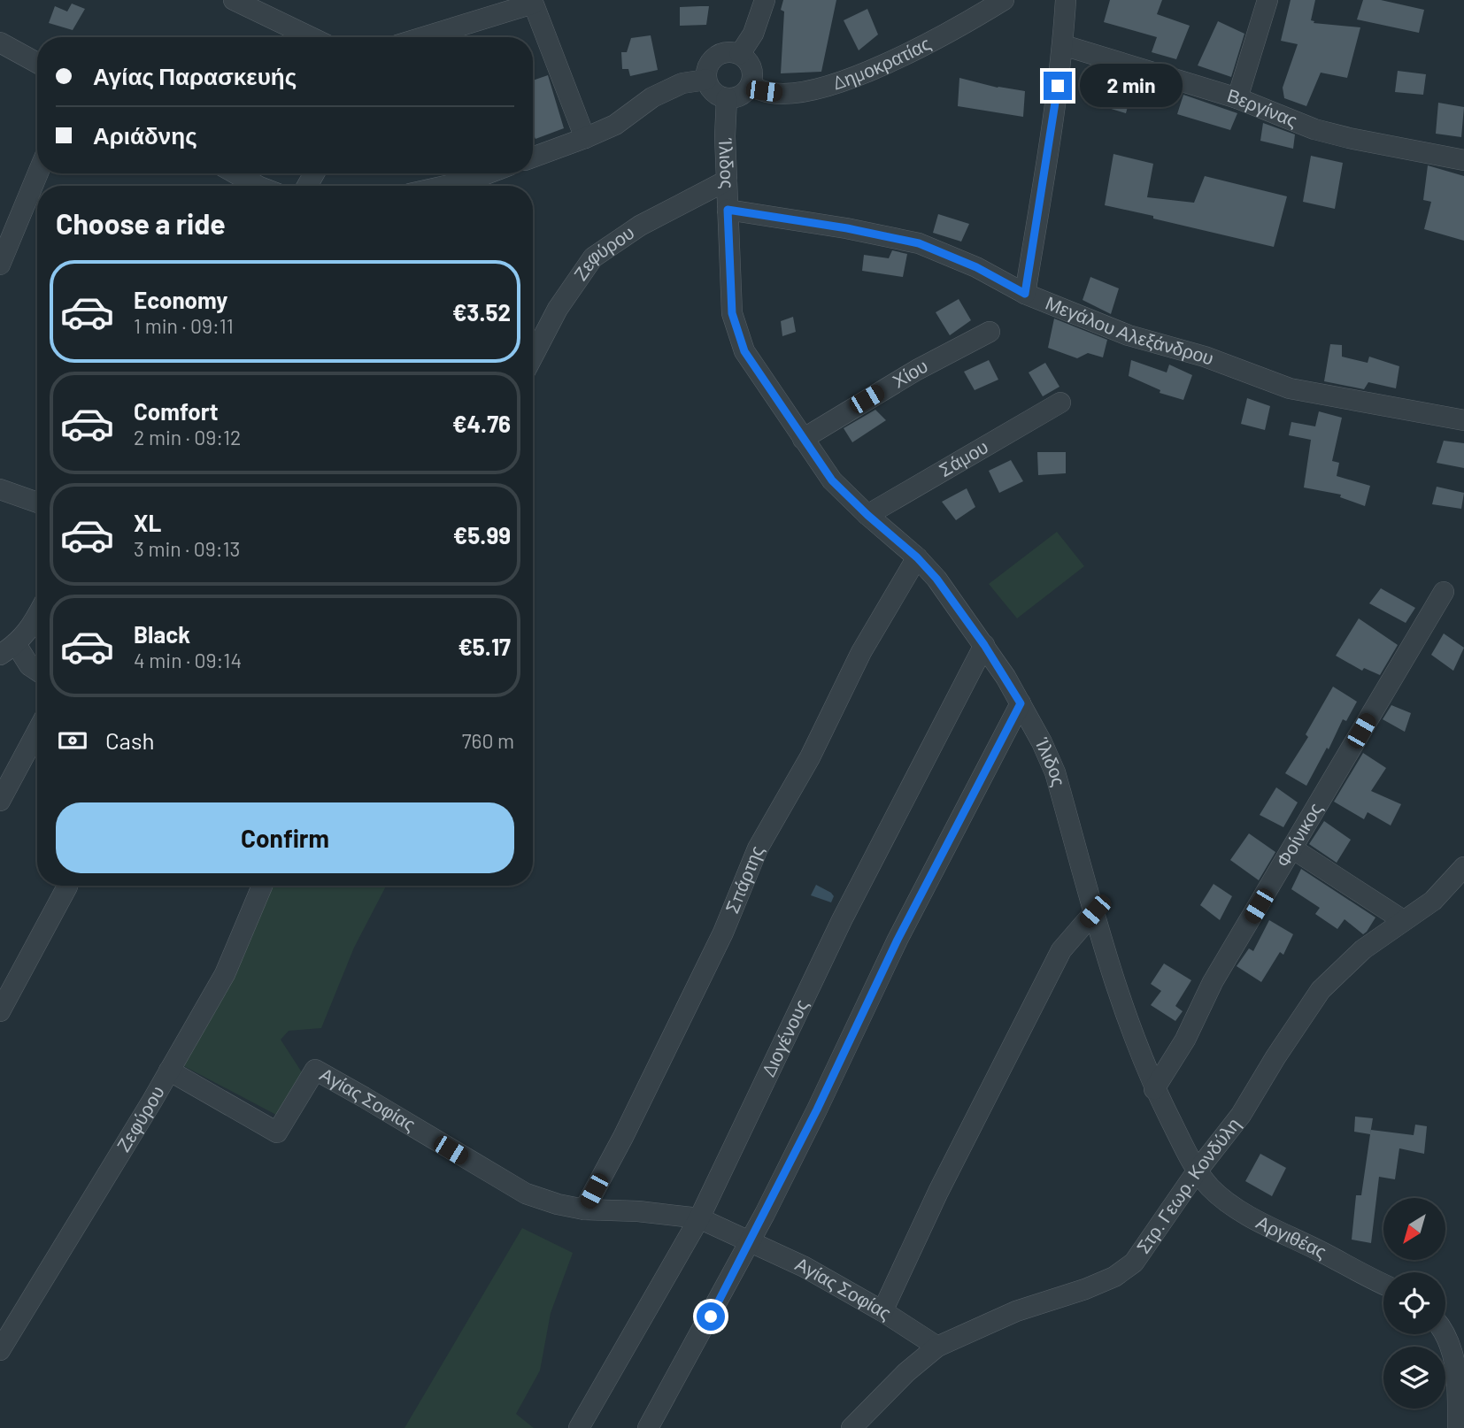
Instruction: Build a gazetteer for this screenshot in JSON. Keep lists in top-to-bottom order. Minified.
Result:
{"streets":{"street":["Δημοκρατίας","Βεργίνας","Ίλιδος","Ζεφύρου","Μεγάλου Αλεξάνδρου","Χίου","Σάμου","Φοίνικος","Σπάρτης","Διογένους","Αγίας Σοφίας","Στρ. Γεωρ. Κονδύλη","Αργιθέας"]},"crossings":[["Δημοκρατίας","Ίλιδος"],["Ίλιδος","Ζεφύρου"],["Ίλιδος","Μεγάλου Αλεξάνδρου"],["Ίλιδος","Χίου"],["Ίλιδος","Σάμου"],["Ίλιδος","Φοίνικος"],["Ίλιδος","Σπάρτης"],["Ίλιδος","Διογένους"],["Ίλιδος","Στρ. Γεωρ. Κονδύλη"],["Ίλιδος","Αργιθέας"],["Ζεφύρου","Αγίας Σοφίας"],["Σπάρτης","Αγίας Σοφίας"],["Διογένους","Αγίας Σοφίας"],["Αγίας Σοφίας","Στρ. Γεωρ. Κονδύλη"],["Στρ. Γεωρ. Κονδύλη","Αργιθέας"]],"north":"bottom left","page":{"banner":["Αγίας Παρασκευής","Αριάδνης"],"bubble":"2 min","heading":"Choose a ride","list":[{"name":"Economy","note":"1 min · 09:11","value":"€3.52"},{"name":"Comfort","note":"2 min · 09:12","value":"€4.76"},{"name":"XL","note":"3 min · 09:13","value":"€5.99"},{"name":"Black","note":"4 min · 09:14","value":"€5.17"}],"pay":["Cash","760 m"],"buttons":"Confirm"}}
